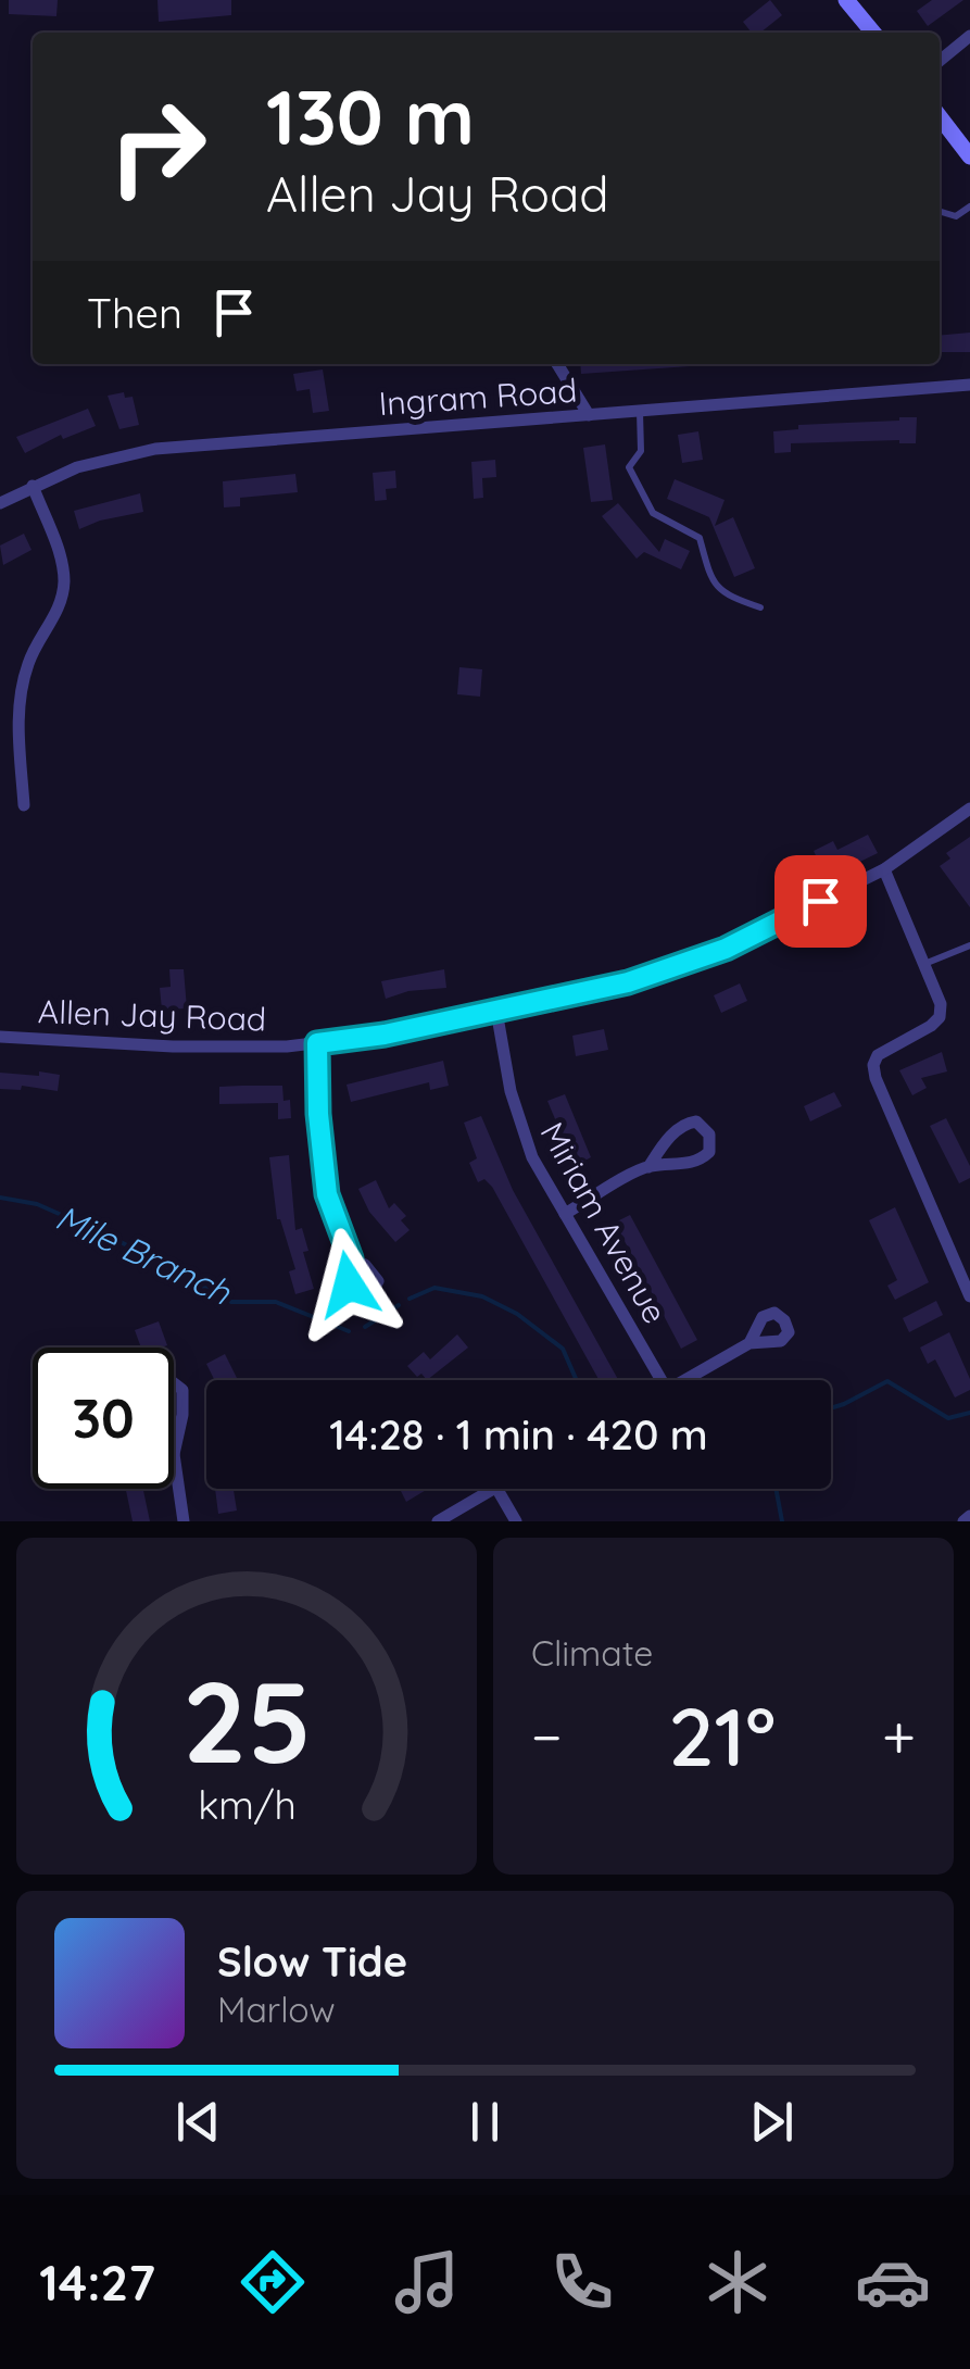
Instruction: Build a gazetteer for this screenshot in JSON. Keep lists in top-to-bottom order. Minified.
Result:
{"streets":{"street":["Ingram Road","Allen Jay Road","Miriam Avenue"]},"crossings":[["Allen Jay Road","Miriam Avenue"]],"water":["Mile Branch"],"page":{"turn":["130 m","Allen Jay Road"],"then":"Then","limit":"30","trip":"14:28 · 1 min · 420 m","tile":"Climate","heat":["−","21°","+"],"song":["Slow Tide","Marlow"],"tabs":"14:27","gauge":["25","km/h"]}}
